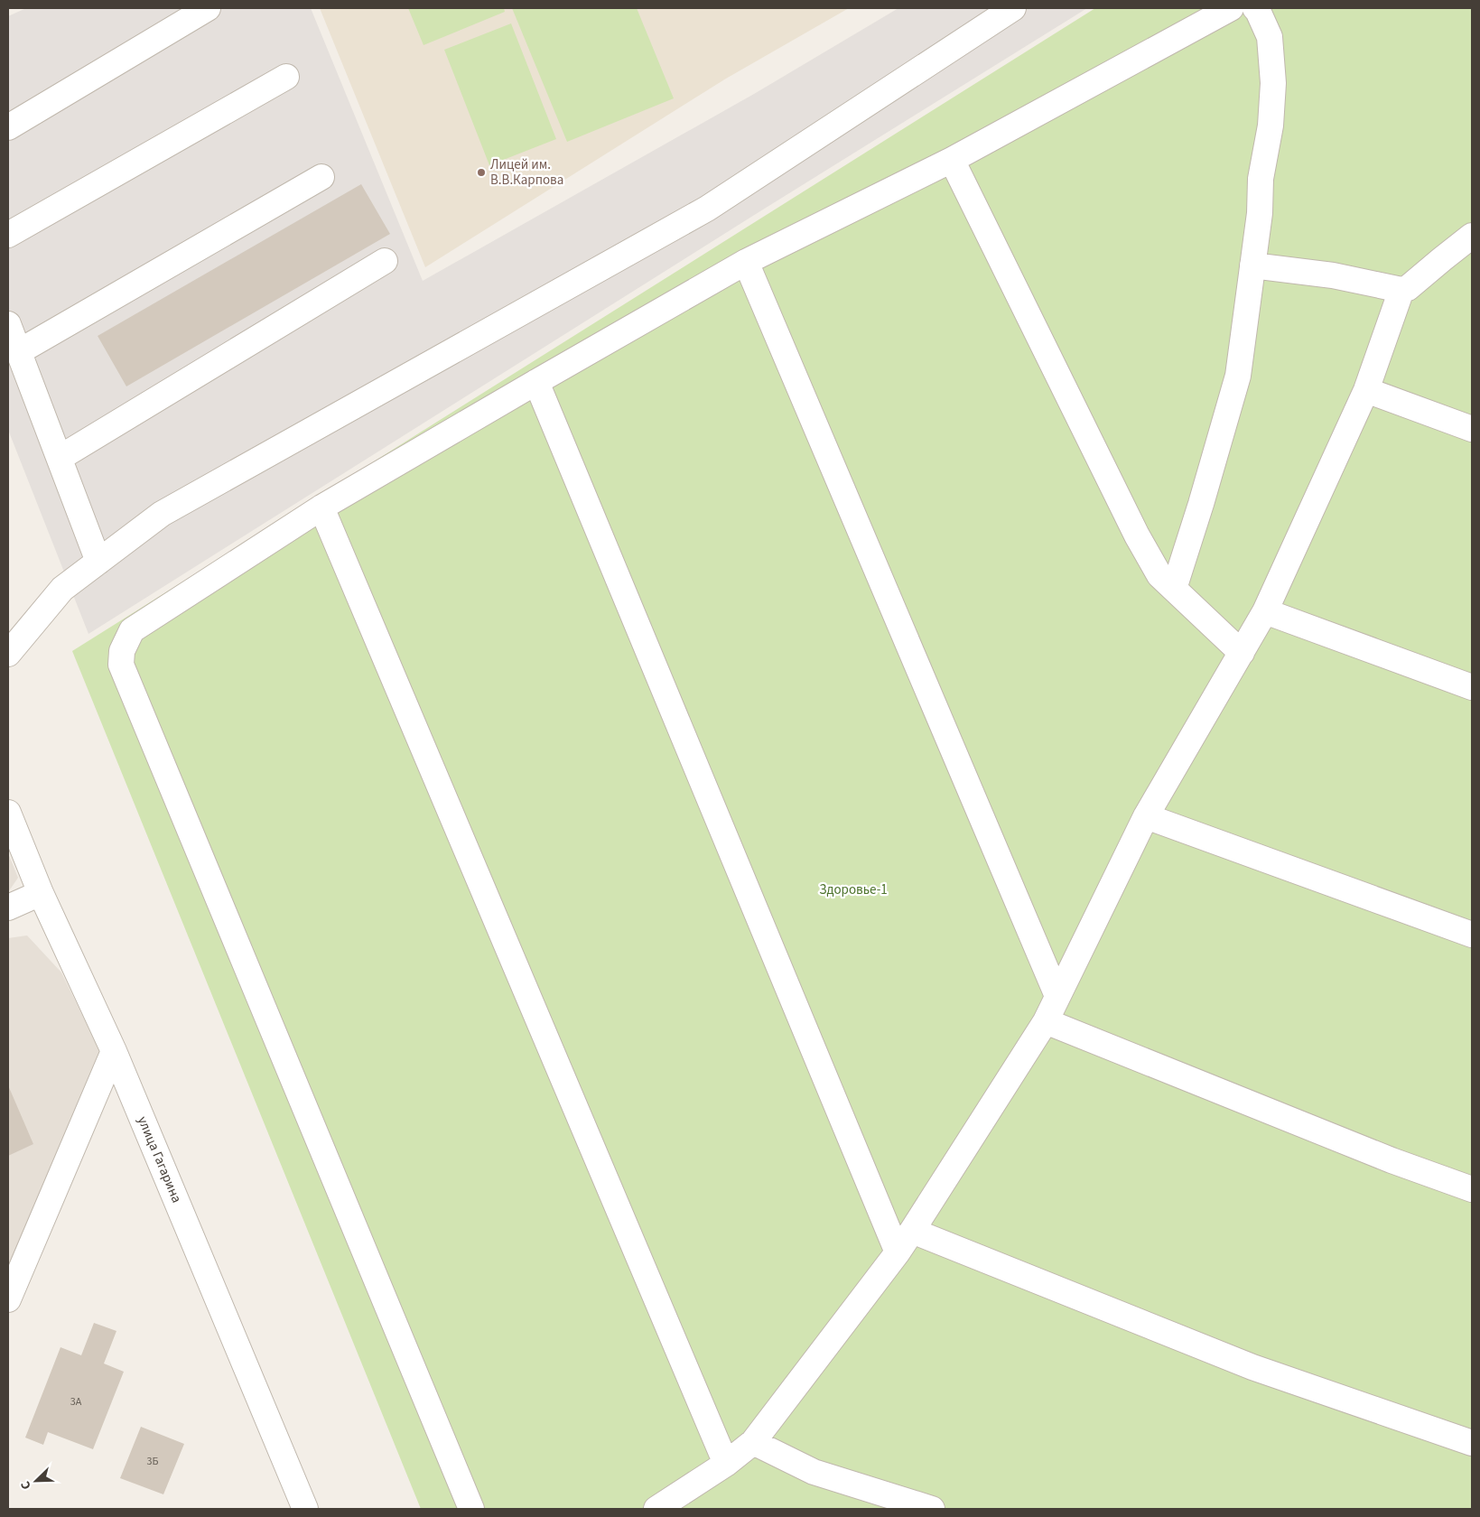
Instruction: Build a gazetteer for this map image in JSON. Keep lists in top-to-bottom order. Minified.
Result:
{"streets":{"street":["улица Гагарина"]},"parks":["Здоровье-1"],"places":["Лицей им. В.В.Карпова"],"house_numbers":["3А","3Б"],"north":"bottom left"}
